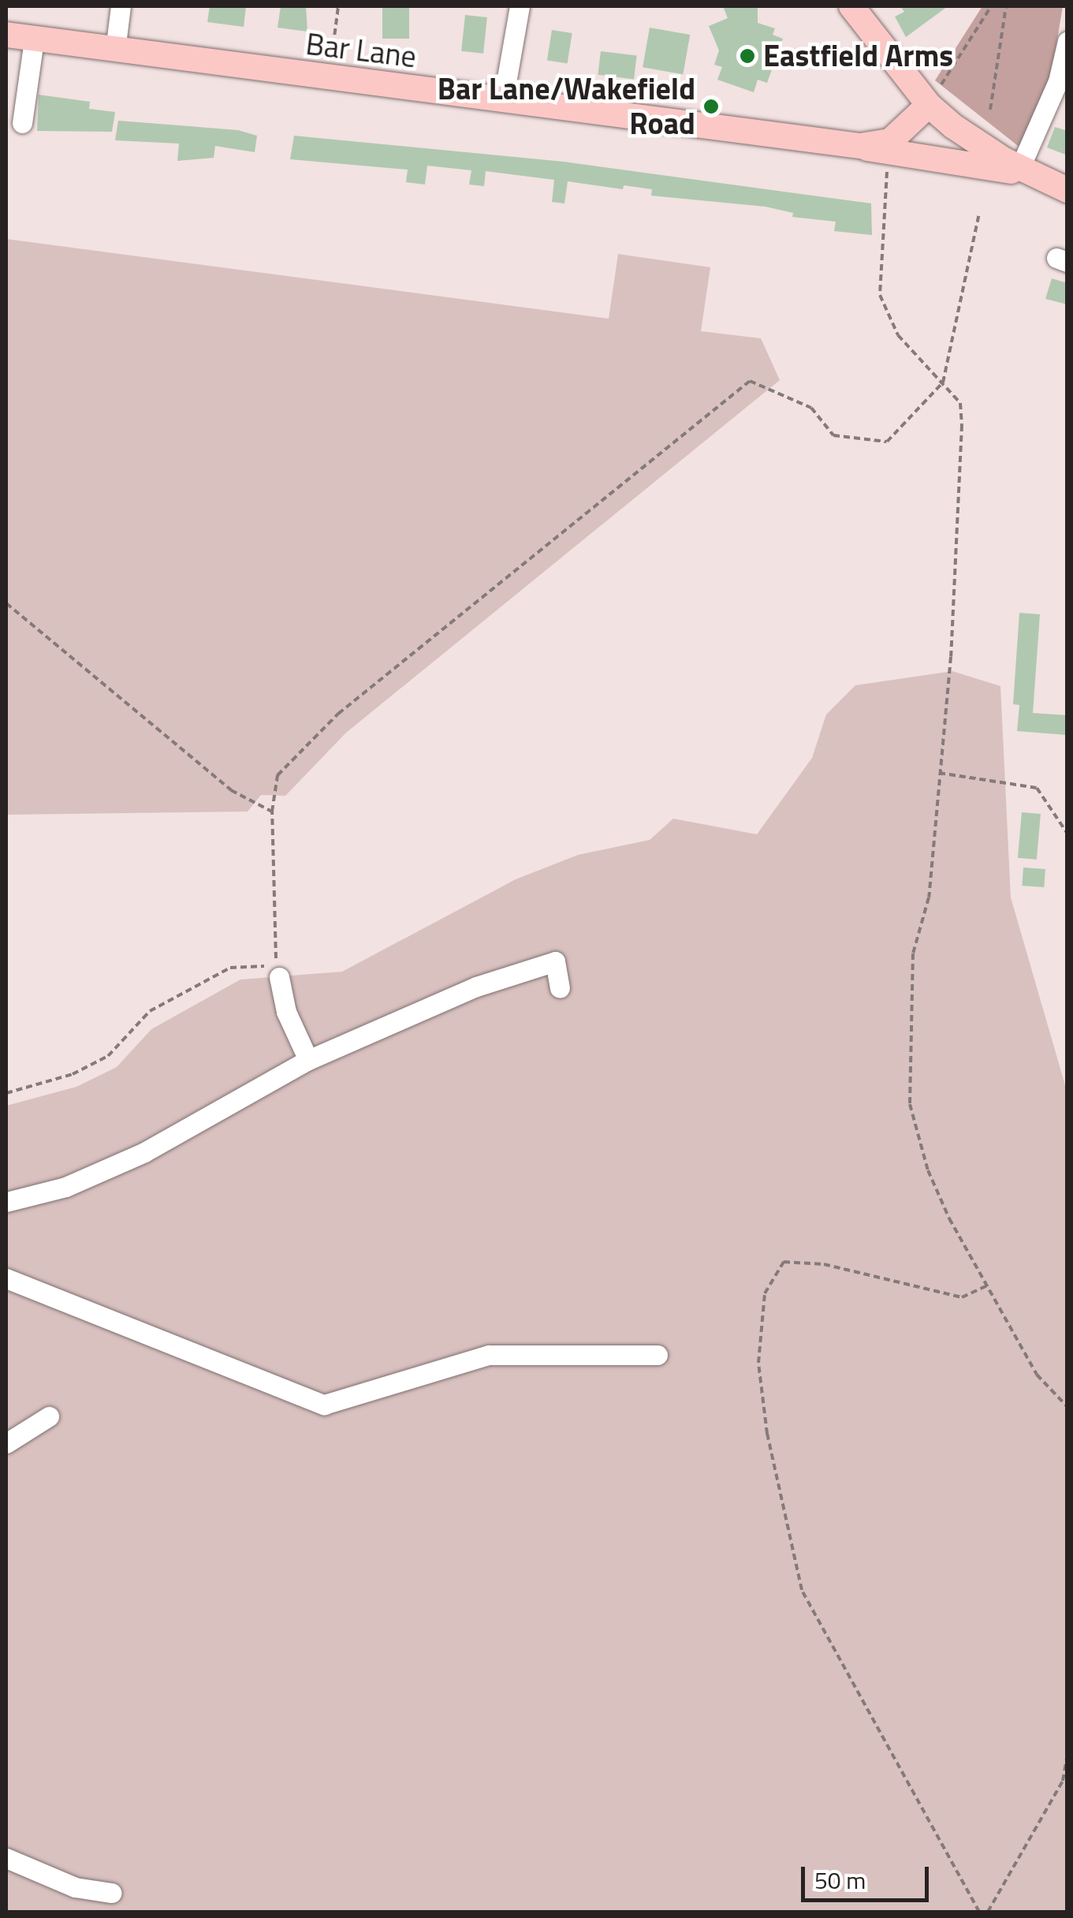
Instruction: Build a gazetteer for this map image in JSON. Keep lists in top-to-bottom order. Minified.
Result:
{"streets":{"main road":["Bar Lane"]},"places":["Eastfield Arms","Bar Lane/Wakefield Road"],"scale_bar":"50 m"}
